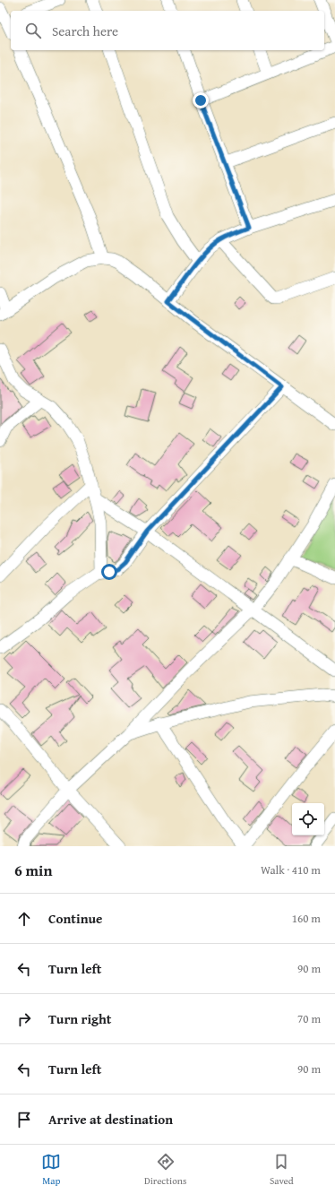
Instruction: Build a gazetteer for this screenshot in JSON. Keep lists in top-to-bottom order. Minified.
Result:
{"page":{"search":"Search here","heading":["6 min","Walk · 410 m"],"list":[["Continue","160 m"],["Turn left","90 m"],["Turn right","70 m"],["Turn left","90 m"],"Arrive at destination"],"nav":["Map","Directions","Saved"]}}
